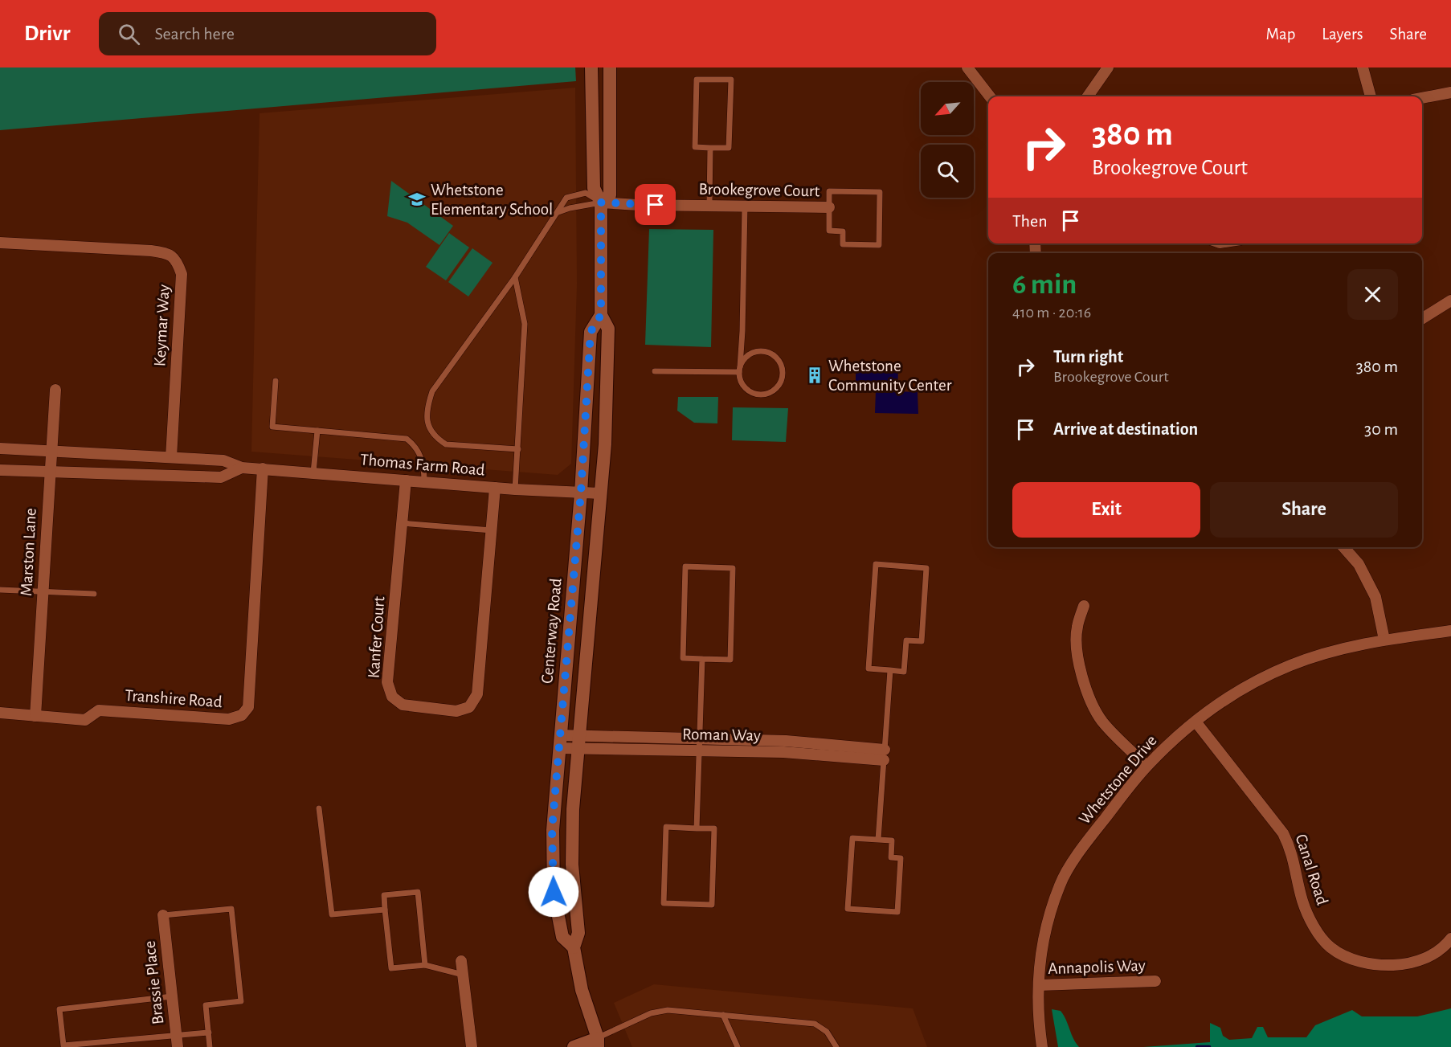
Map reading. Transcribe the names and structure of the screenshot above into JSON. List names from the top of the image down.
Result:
{
  "streets": {
    "street": [
      "Brookegrove Court",
      "Keymar Way",
      "Thomas Farm Road",
      "Marston Lane",
      "Centerway Road",
      "Kanfer Court",
      "Transhire Road",
      "Roman Way",
      "Whetstone Drive",
      "Canal Road",
      "Annapolis Way",
      "Brassie Place"
    ]
  },
  "crossings": [
    ["Brookegrove Court", "Centerway Road"],
    ["Keymar Way", "Thomas Farm Road"],
    ["Thomas Farm Road", "Marston Lane"],
    ["Thomas Farm Road", "Centerway Road"],
    ["Thomas Farm Road", "Kanfer Court"],
    ["Thomas Farm Road", "Transhire Road"],
    ["Marston Lane", "Transhire Road"],
    ["Centerway Road", "Roman Way"],
    ["Whetstone Drive", "Canal Road"],
    ["Whetstone Drive", "Annapolis Way"]
  ],
  "places": {
    "school or university": ["Whetstone Elementary School"],
    "building": ["Whetstone Community Center"]
  },
  "north": "bottom left",
  "page": {
    "header": "Drivr",
    "search": "Search here",
    "nav": ["Map", "Layers", "Share"],
    "turn": ["380 m", "Brookegrove Court"],
    "then": "Then",
    "heading": ["6 min", "410 m · 20:16"],
    "list": [
      {
        "name": "Turn right",
        "note": "Brookegrove Court",
        "value": "380 m"
      },
      {
        "name": "Arrive at destination",
        "value": "30 m"
      }
    ],
    "buttons": ["Exit", "Share"]
  }
}
